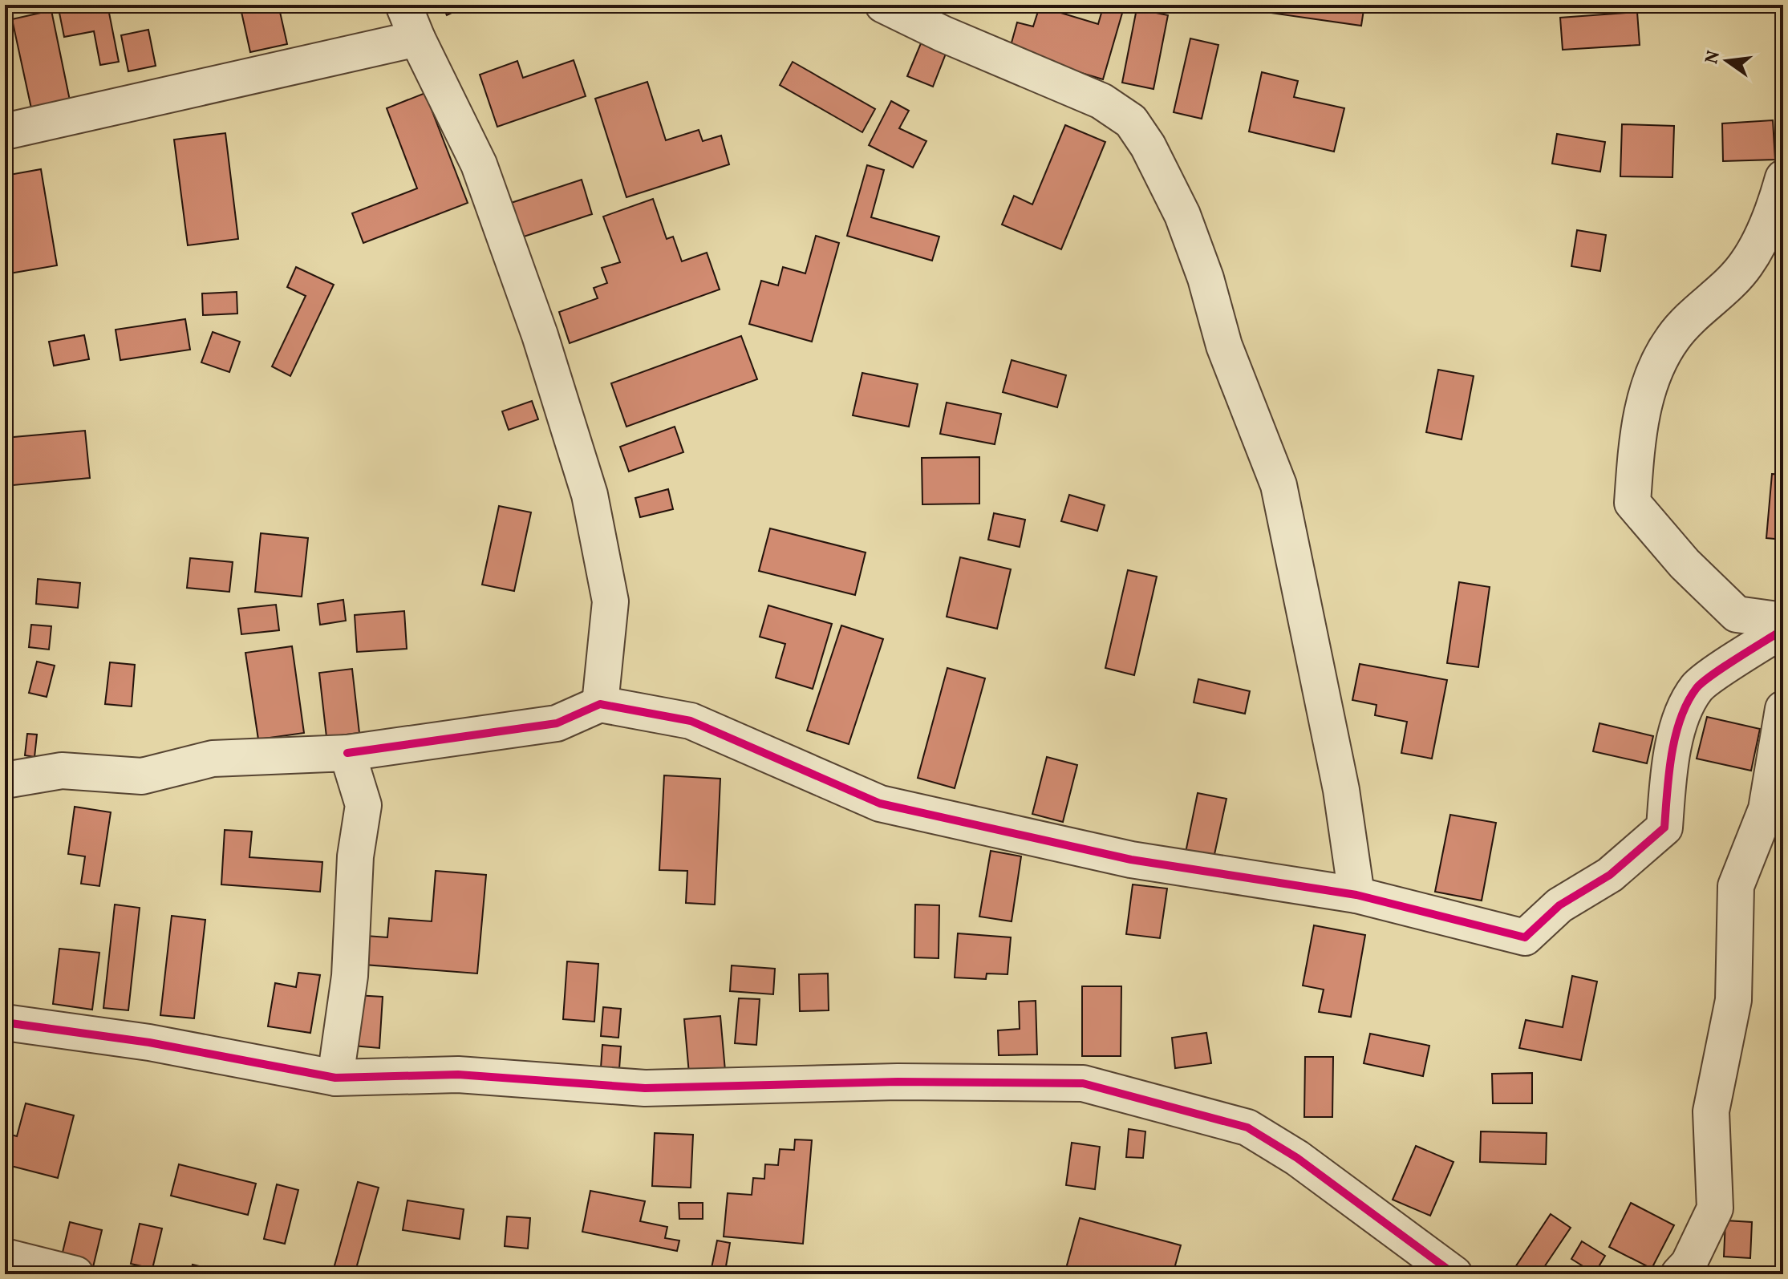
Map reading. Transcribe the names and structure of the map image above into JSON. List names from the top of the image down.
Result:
{
  "north": "left"
}
